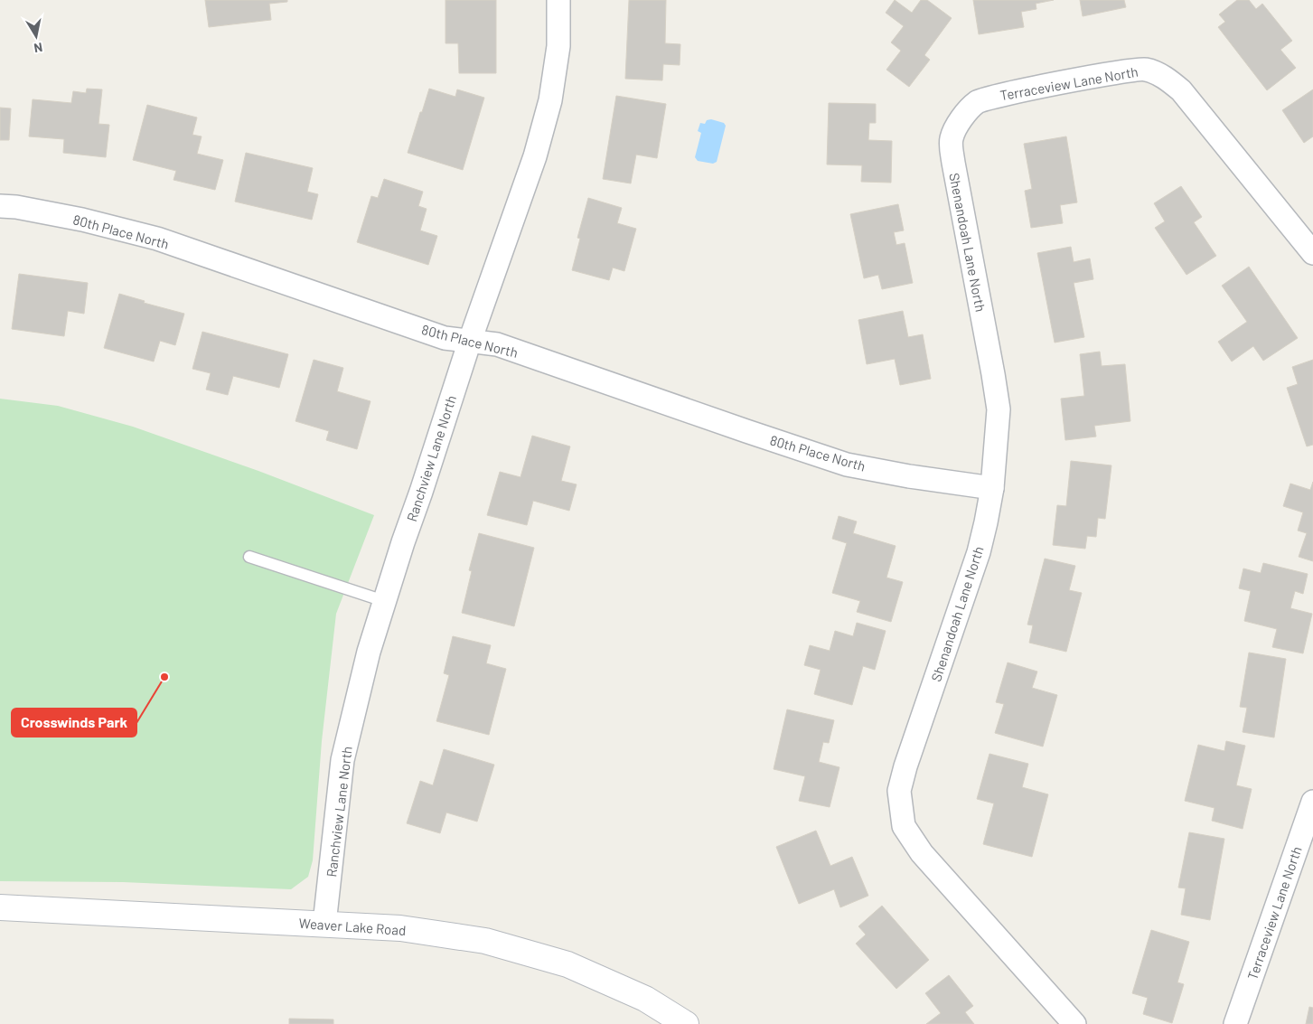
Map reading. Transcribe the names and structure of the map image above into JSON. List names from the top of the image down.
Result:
{
  "streets": {
    "main road": ["Weaver Lake Road"],
    "street": [
      "Terraceview Lane North",
      "80th Place North",
      "Shenandoah Lane North",
      "Ranchview Lane North"
    ]
  },
  "crossings": [
    ["Terraceview Lane North", "Shenandoah Lane North"],
    ["80th Place North", "Shenandoah Lane North"],
    ["80th Place North", "Ranchview Lane North"],
    ["Ranchview Lane North", "Weaver Lake Road"]
  ],
  "places": ["Crosswinds Park"],
  "north": "bottom"
}
